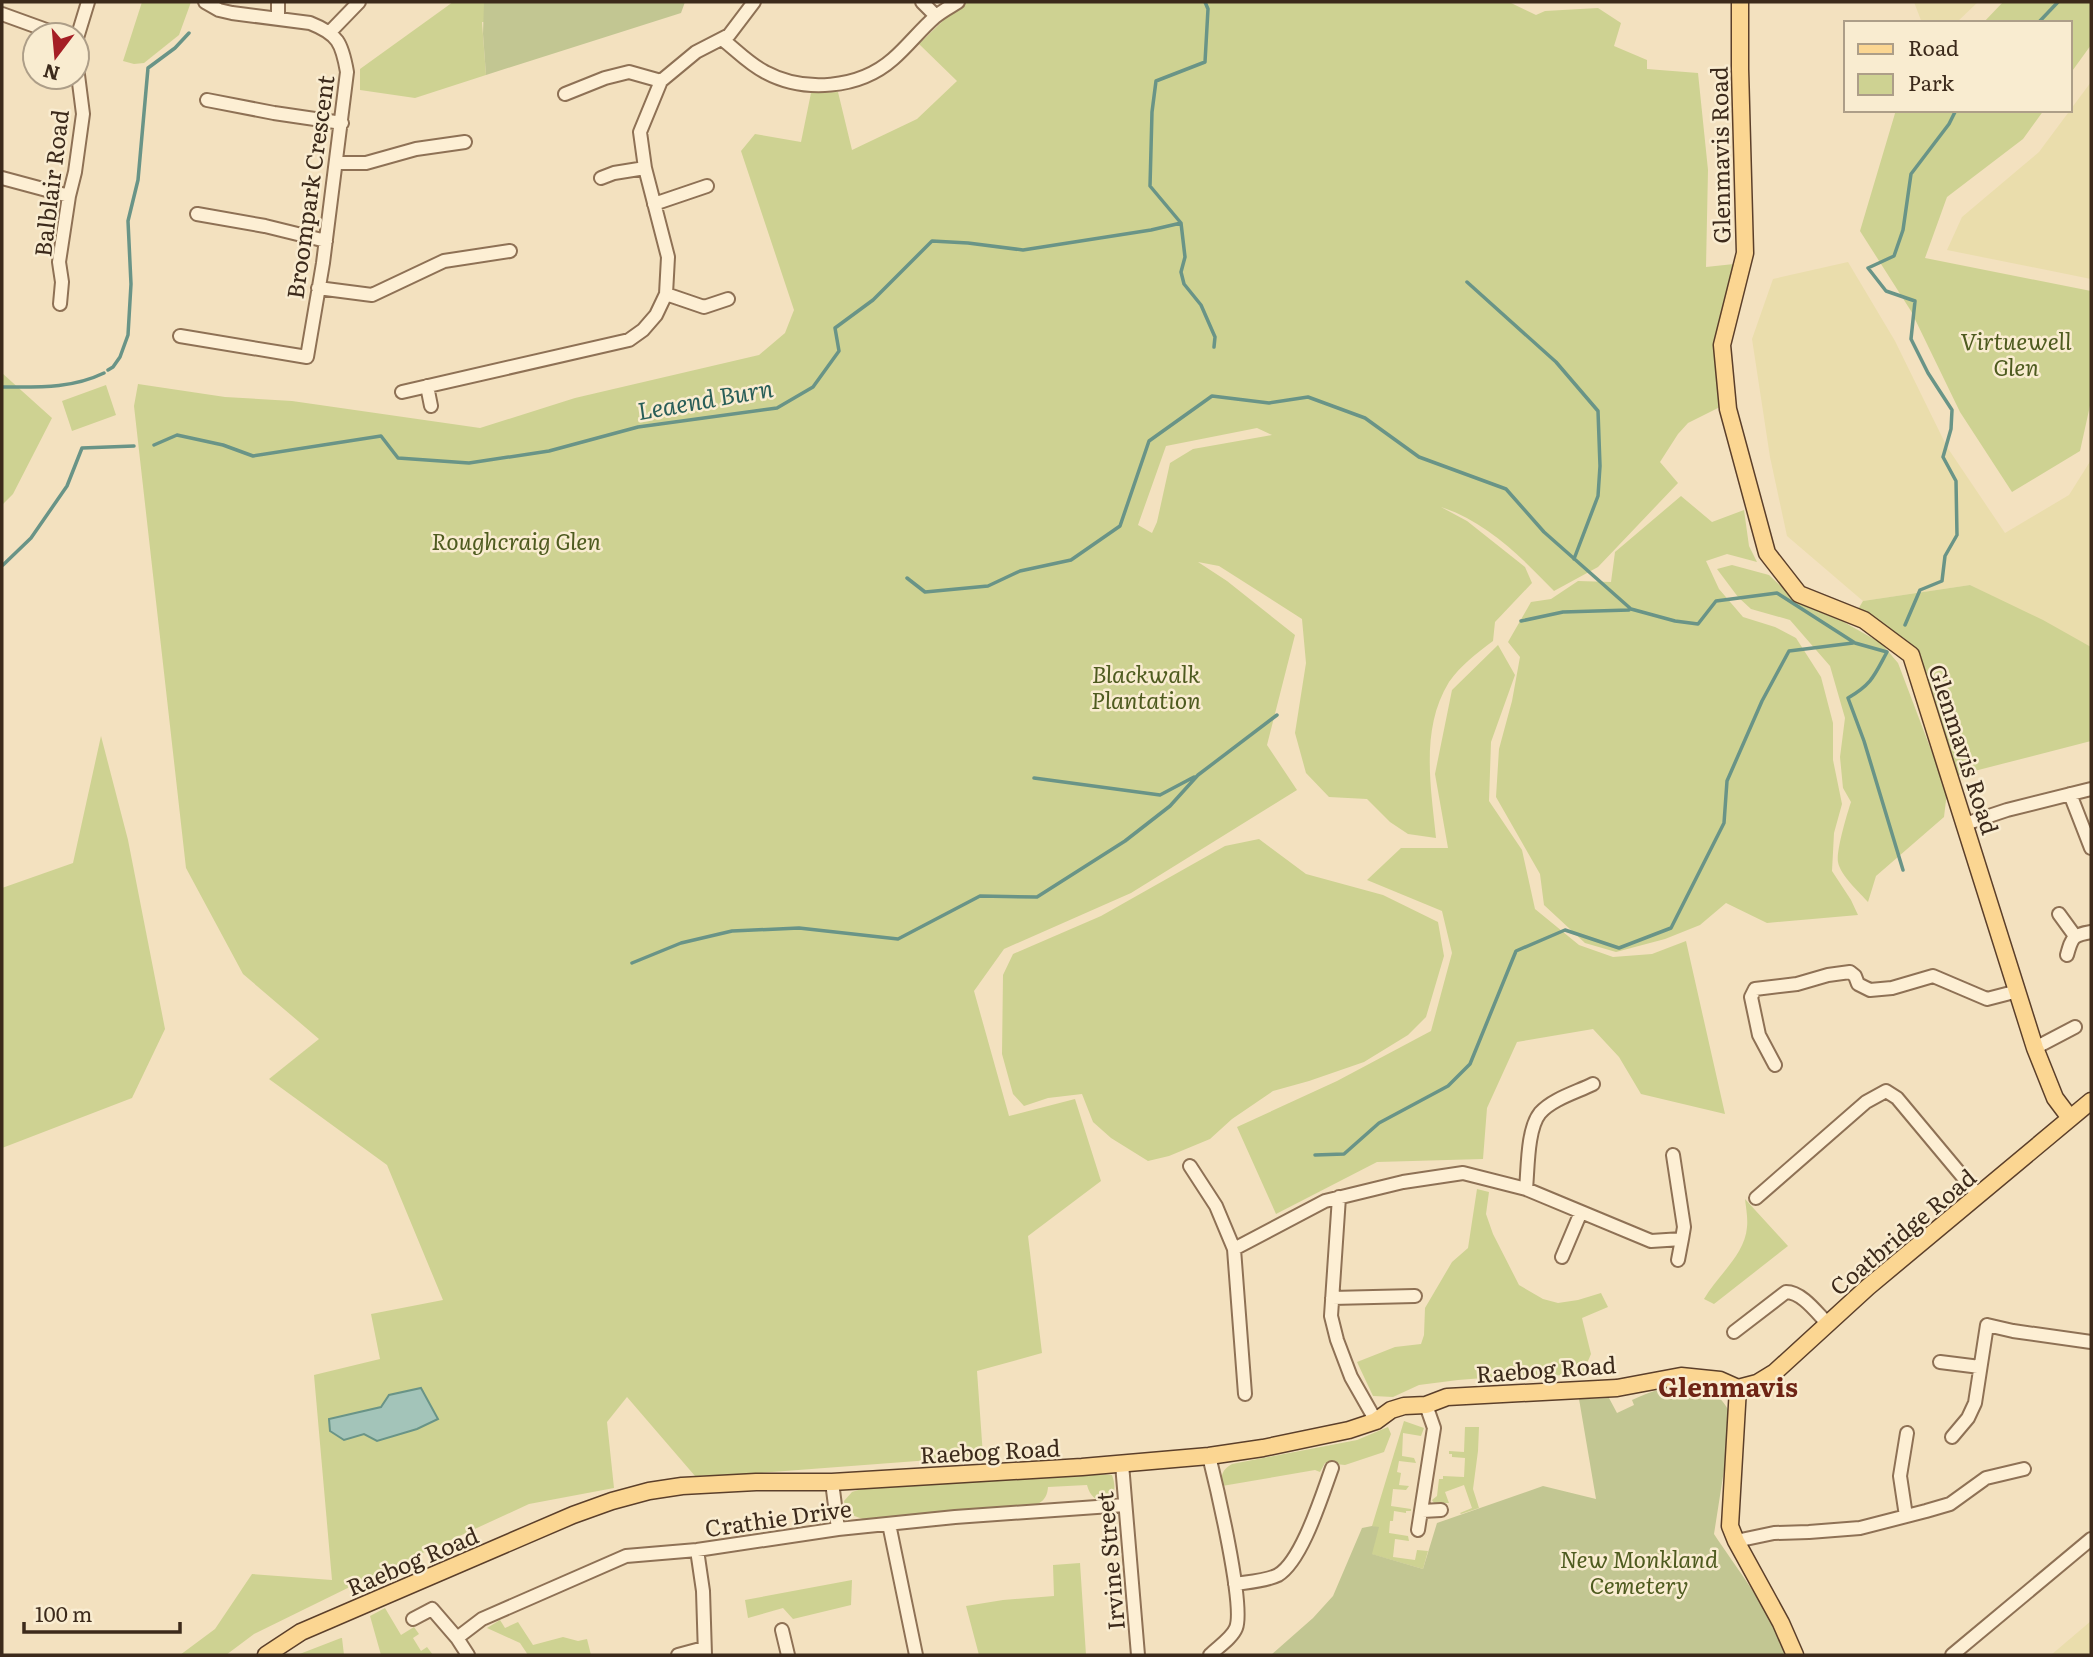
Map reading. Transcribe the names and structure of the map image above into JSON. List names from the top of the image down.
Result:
{
  "streets": {
    "main road": ["Glenmavis Road", "Coatbridge Road", "Raebog Road"],
    "street": [
      "Balblair Road",
      "Broompark Crescent",
      "Crathie Drive",
      "Irvine Street"
    ]
  },
  "crossings": [
    ["Glenmavis Road", "Coatbridge Road"],
    ["Coatbridge Road", "Raebog Road"],
    ["Raebog Road", "Irvine Street"],
    ["Crathie Drive", "Irvine Street"]
  ],
  "districts": ["Glenmavis"],
  "water": ["Leaend Burn"],
  "parks": [
    "Virtuewell Glen",
    "Roughcraig Glen",
    "Blackwalk Plantation",
    "New Monkland Cemetery"
  ],
  "legend": ["Road", "Park"],
  "scale_bar": "100 m",
  "north": "bottom"
}
